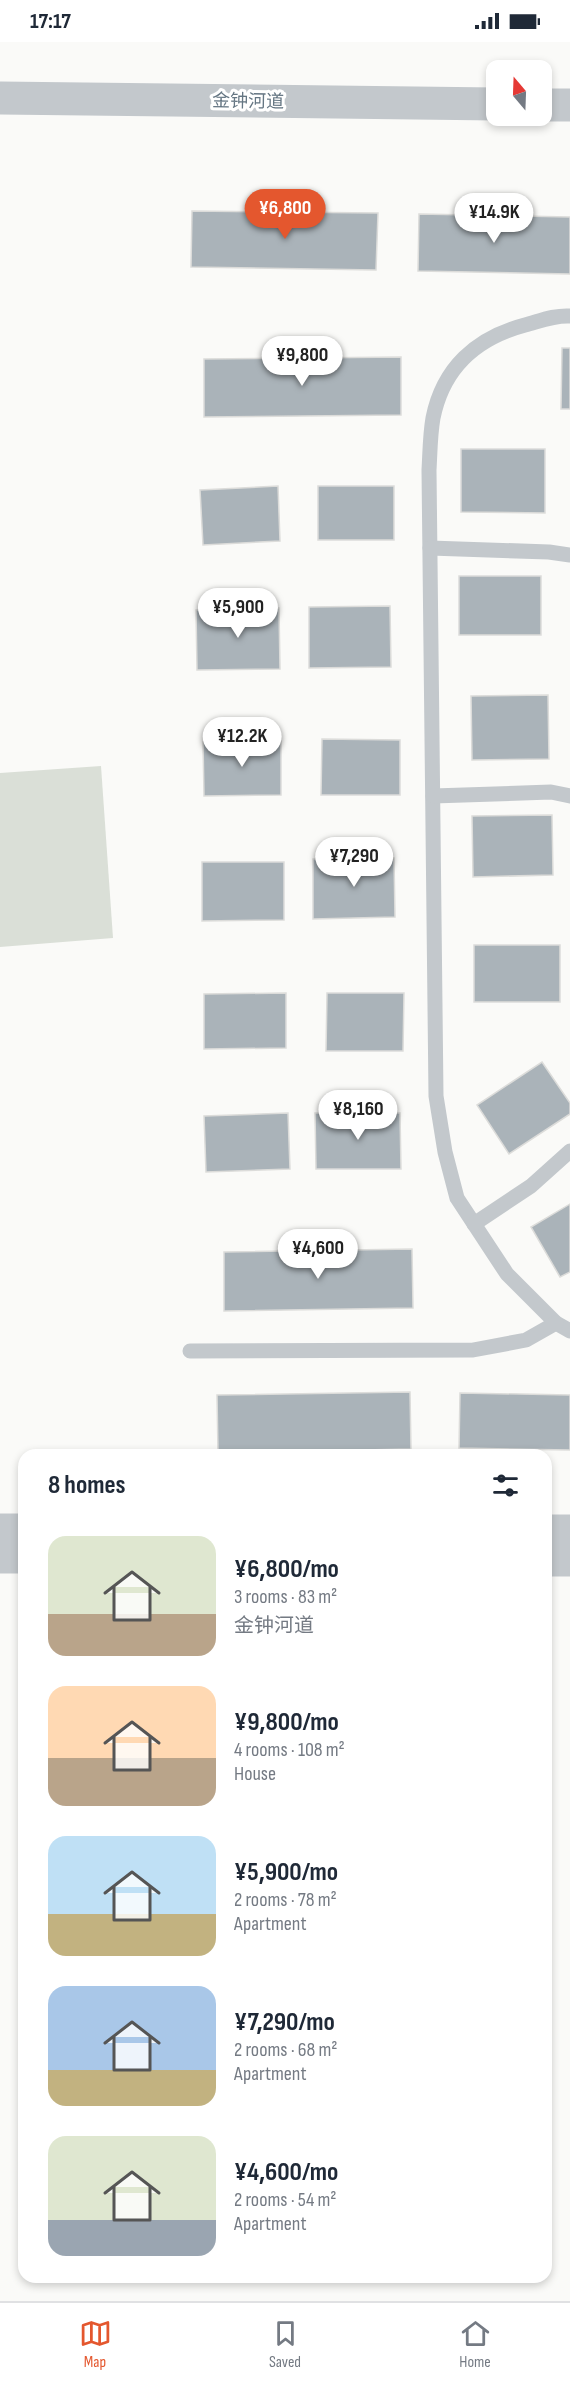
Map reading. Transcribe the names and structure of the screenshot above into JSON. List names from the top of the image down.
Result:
{
  "streets": {
    "street": ["金钟河道"]
  },
  "north": "top",
  "page": {
    "status": "17:17",
    "price": [
      "¥6,800",
      "¥14.9K",
      "¥9,800",
      "¥5,900",
      "¥12.2K",
      "¥7,290",
      "¥8,160",
      "¥4,600"
    ],
    "heading": "8 homes",
    "list": [
      {
        "name": "¥6,800/mo",
        "note": "3 rooms · 83 m² · 金钟河道"
      },
      {
        "name": "¥9,800/mo",
        "note": "4 rooms · 108 m² · House"
      },
      {
        "name": "¥5,900/mo",
        "note": "2 rooms · 78 m² · Apartment"
      },
      {
        "name": "¥7,290/mo",
        "note": "2 rooms · 68 m² · Apartment"
      },
      {
        "name": "¥4,600/mo",
        "note": "2 rooms · 54 m² · Apartment"
      }
    ],
    "tabs": ["Map", "Saved", "Home"]
  }
}
